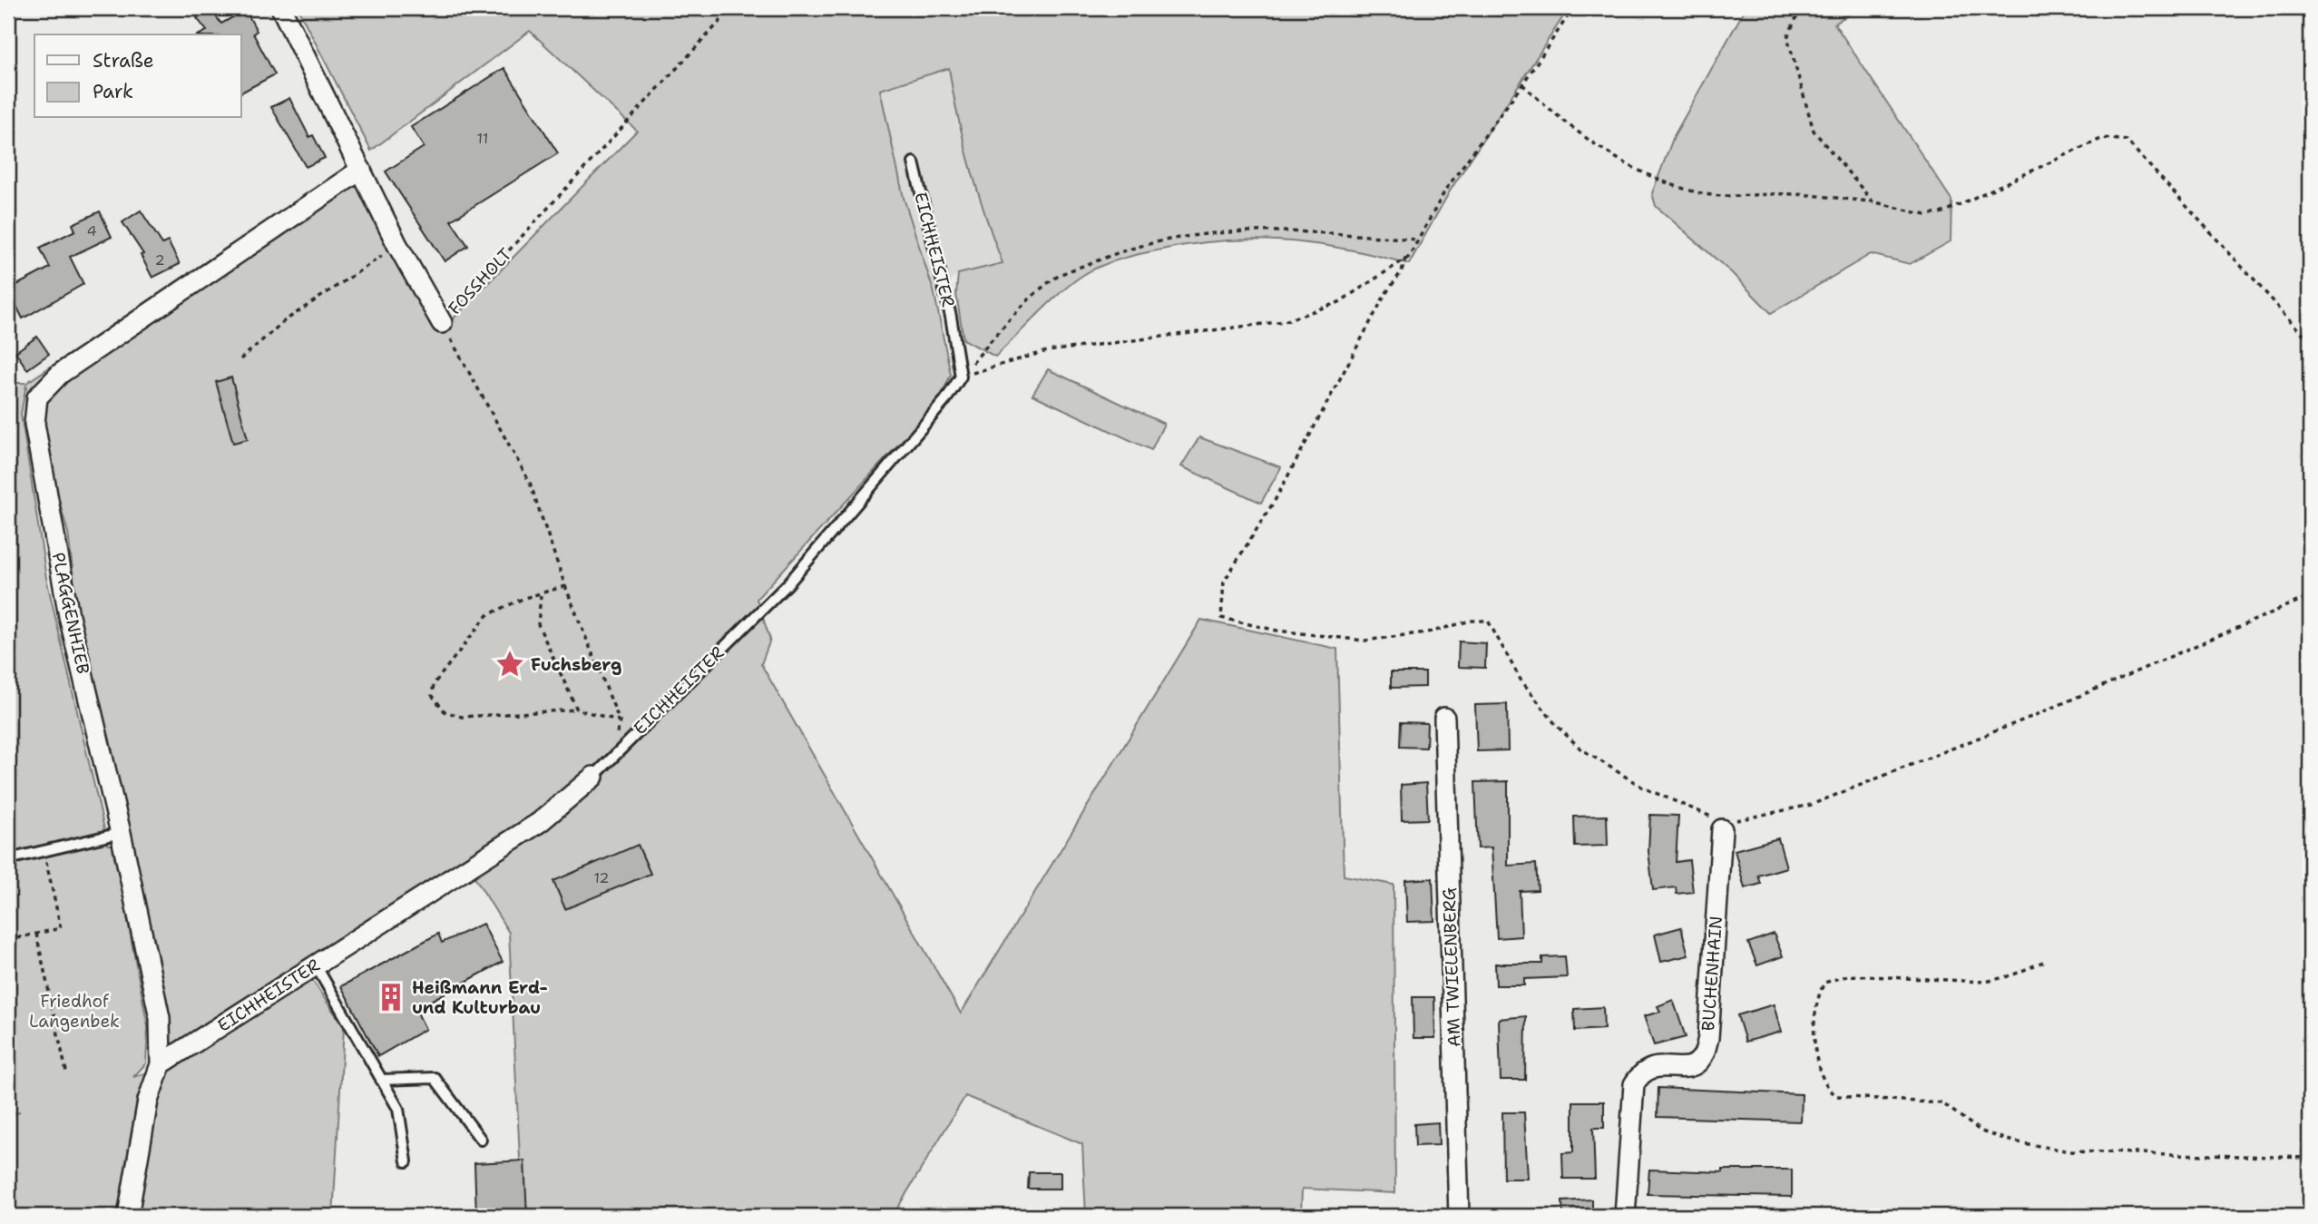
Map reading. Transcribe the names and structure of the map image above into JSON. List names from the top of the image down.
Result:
{
  "streets": {
    "street": [
      "EICHHEISTER",
      "FOSSHOLT",
      "PLAGGENHIEB",
      "AM TWIELENBERG",
      "BUCHENHAIN"
    ]
  },
  "crossings": [
    ["EICHHEISTER", "PLAGGENHIEB"],
    ["FOSSHOLT", "PLAGGENHIEB"]
  ],
  "parks": ["Friedhof Langenbek"],
  "places": {
    "place": ["Fuchsberg"],
    "building": ["Heißmann Erd- und Kulturbau"]
  },
  "house_numbers": [
    "11",
    "4",
    "2",
    "12"
  ],
  "legend": ["Straße", "Park"]
}
